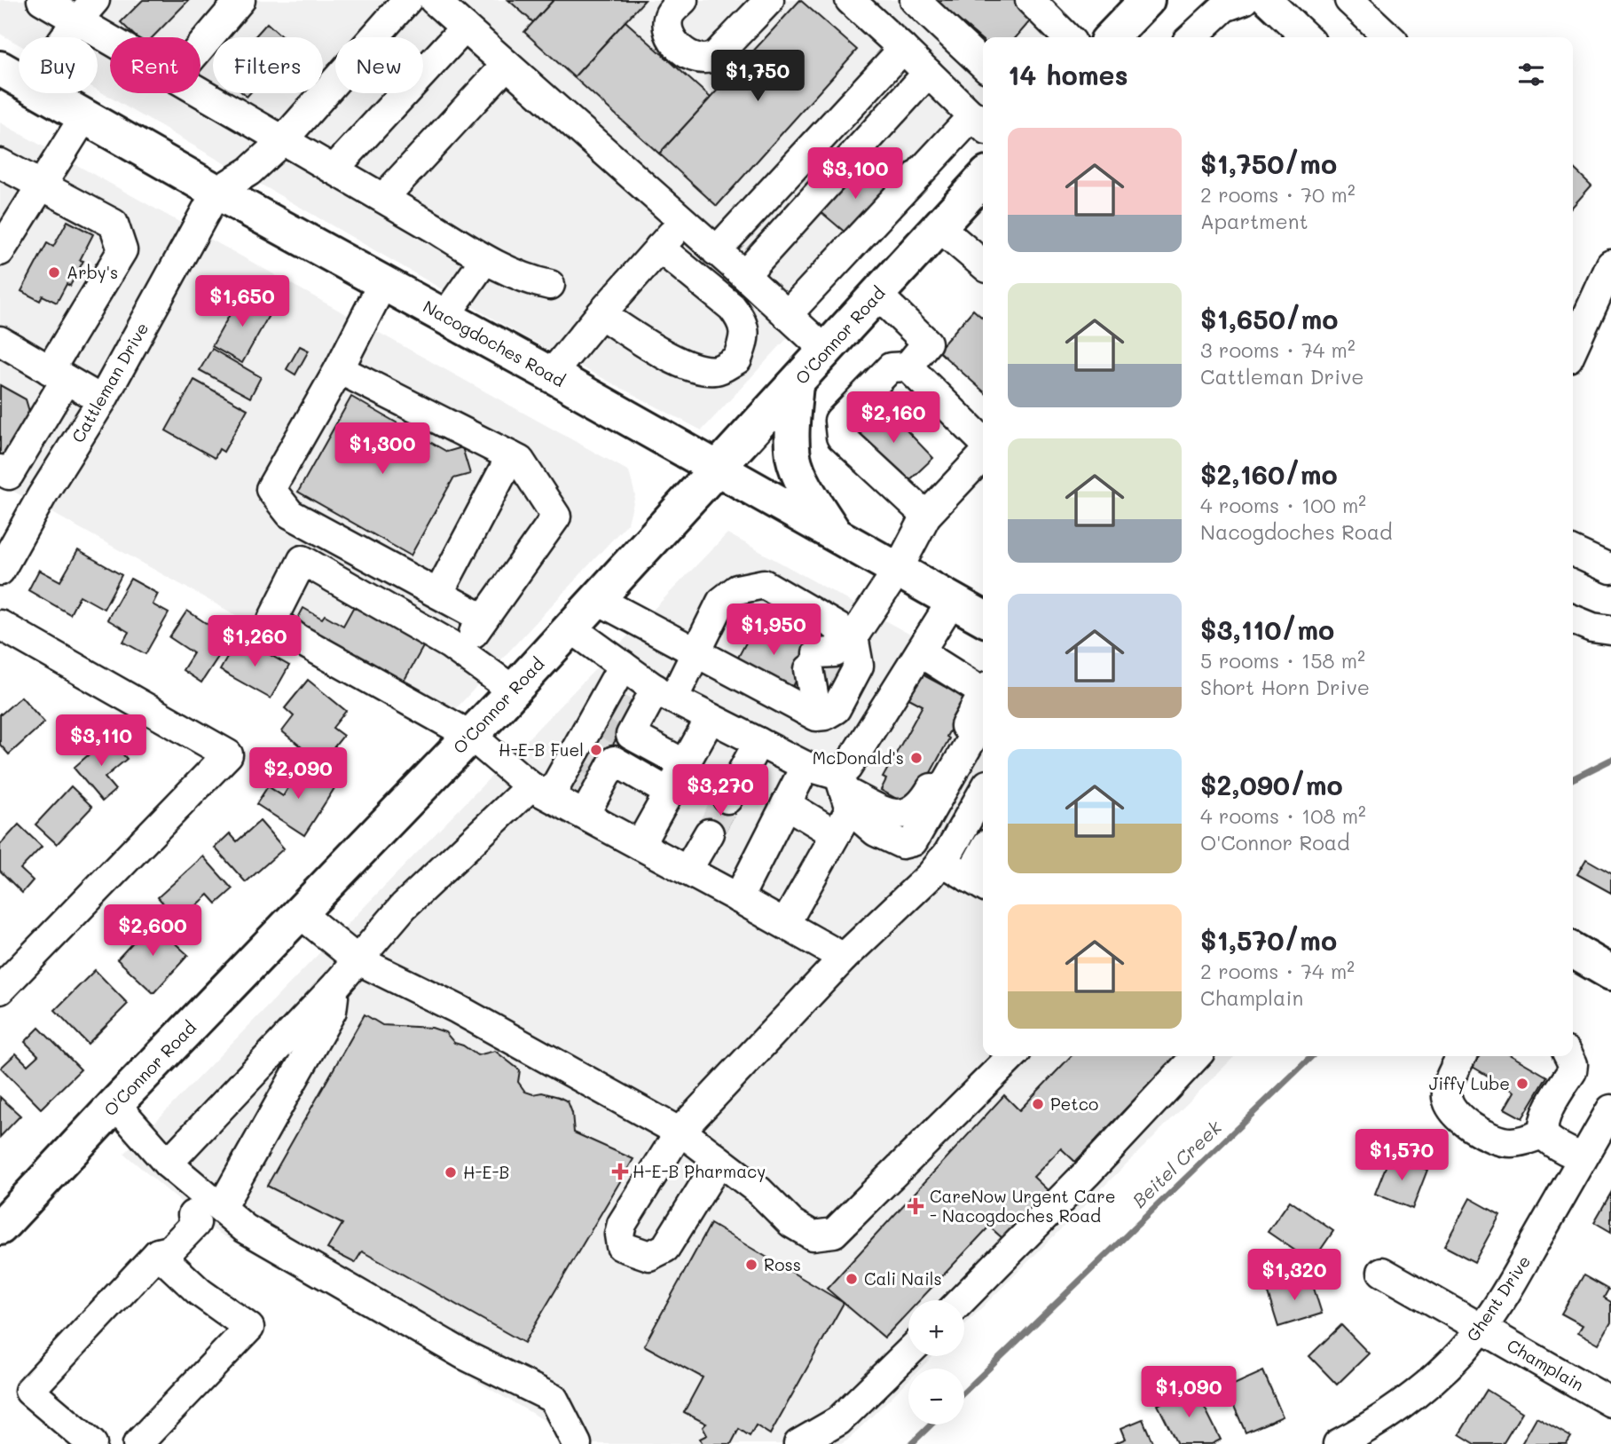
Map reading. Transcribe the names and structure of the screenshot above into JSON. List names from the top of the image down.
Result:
{
  "streets": {
    "main road": ["O'Connor Road", "Nacogdoches Road"],
    "street": ["Cattleman Drive", "Ghent Drive", "Champlain"]
  },
  "crossings": [
    ["O'Connor Road", "Nacogdoches Road"],
    ["Nacogdoches Road", "Cattleman Drive"],
    ["Ghent Drive", "Champlain"]
  ],
  "water": ["Beitel Creek"],
  "places": {
    "other": [
      "Arby's",
      "H-E-B Fuel",
      "McDonald's",
      "Jiffy Lube",
      "Petco",
      "H-E-B",
      "Ross",
      "Cali Nails"
    ],
    "health": ["H-E-B Pharmacy", "CareNow Urgent Care - Nacogdoches Road"]
  },
  "page": {
    "chip": [
      "Buy",
      "Rent",
      "Filters",
      "New"
    ],
    "heading": "14 homes",
    "price": [
      "$1,750",
      "$3,100",
      "$1,650",
      "$2,160",
      "$1,300",
      "$1,950",
      "$1,260",
      "$3,110",
      "$2,090",
      "$3,270",
      "$2,600",
      "$1,570",
      "$1,320",
      "$1,090"
    ],
    "list": [
      {
        "name": "$1,750/mo",
        "note": "2 rooms · 70 m² · Apartment"
      },
      {
        "name": "$1,650/mo",
        "note": "3 rooms · 74 m² · Cattleman Drive"
      },
      {
        "name": "$2,160/mo",
        "note": "4 rooms · 100 m² · Nacogdoches Road"
      },
      {
        "name": "$3,110/mo",
        "note": "5 rooms · 158 m² · Short Horn Drive"
      },
      {
        "name": "$2,090/mo",
        "note": "4 rooms · 108 m² · O'Connor Road"
      },
      {
        "name": "$1,570/mo",
        "note": "2 rooms · 74 m² · Champlain"
      }
    ],
    "map_buttons": ["+", "−"]
  }
}
